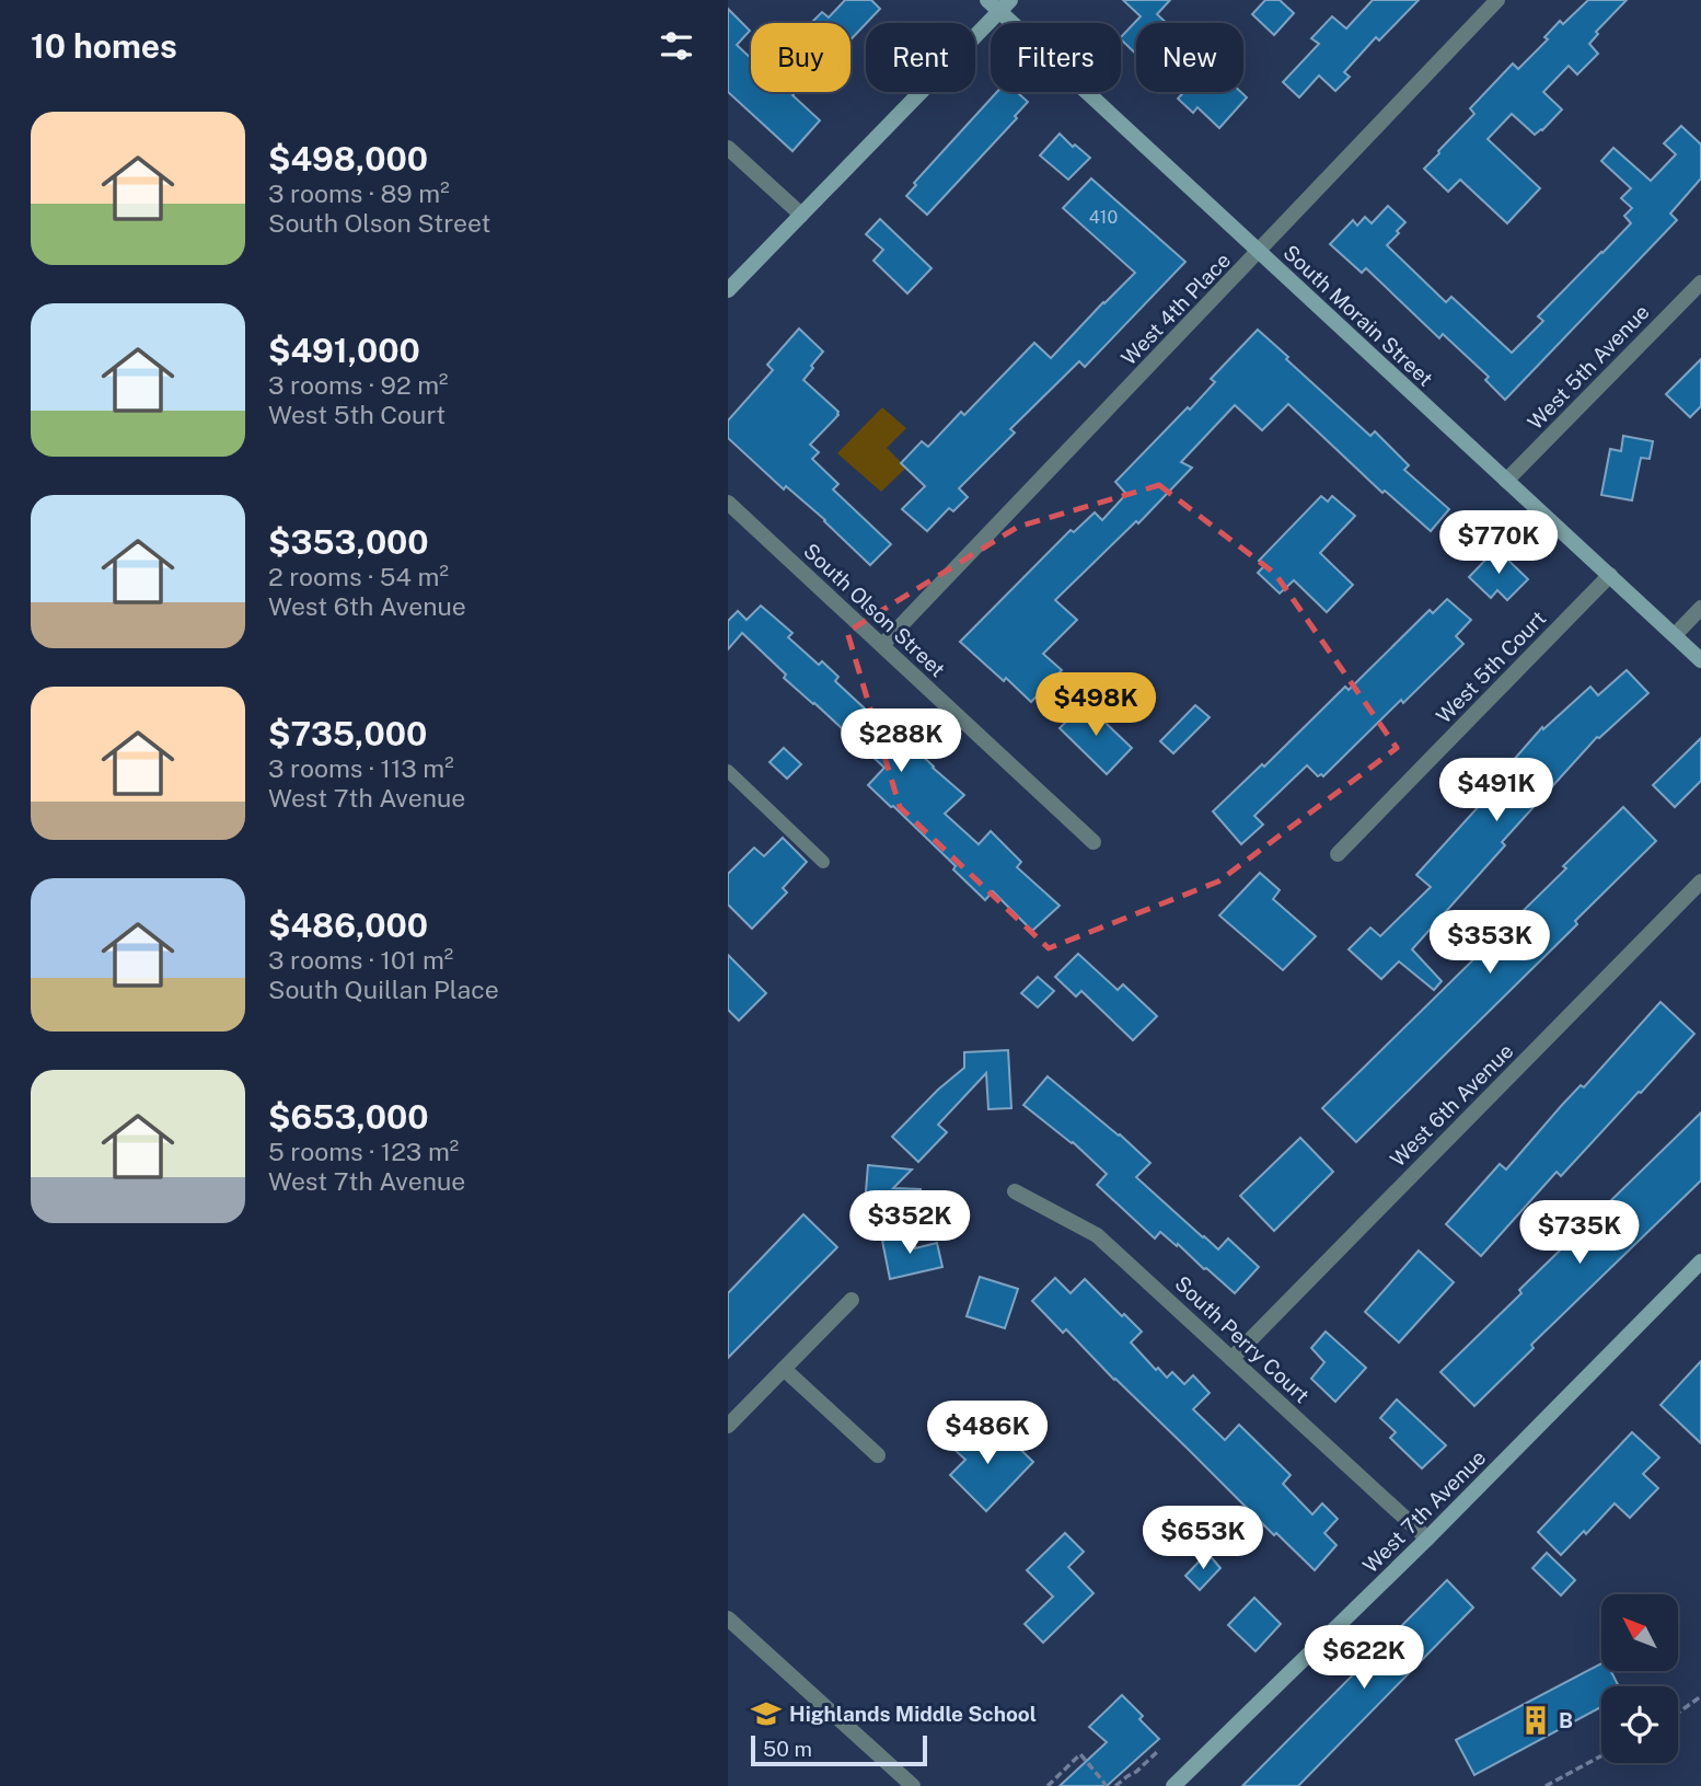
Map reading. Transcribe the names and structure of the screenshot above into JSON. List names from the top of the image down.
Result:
{
  "streets": {
    "street": [
      "West 4th Place",
      "South Morain Street",
      "West 5th Avenue",
      "South Olson Street",
      "West 5th Court",
      "West 6th Avenue",
      "South Perry Court",
      "West 7th Avenue"
    ]
  },
  "crossings": [
    ["West 4th Place", "South Morain Street"],
    ["West 4th Place", "South Olson Street"],
    ["South Morain Street", "West 5th Avenue"],
    ["South Morain Street", "West 5th Court"],
    ["West 6th Avenue", "South Perry Court"],
    ["South Perry Court", "West 7th Avenue"]
  ],
  "places": {
    "school or university": ["Highlands Middle School"],
    "building": ["B"]
  },
  "house_numbers": ["410"],
  "scale_bar": "50 m",
  "north": "top left",
  "page": {
    "heading": "10 homes",
    "chip": [
      "Buy",
      "Rent",
      "Filters",
      "New"
    ],
    "list": [
      {
        "name": "$498,000",
        "note": "3 rooms · 89 m² · South Olson Street"
      },
      {
        "name": "$491,000",
        "note": "3 rooms · 92 m² · West 5th Court"
      },
      {
        "name": "$353,000",
        "note": "2 rooms · 54 m² · West 6th Avenue"
      },
      {
        "name": "$735,000",
        "note": "3 rooms · 113 m² · West 7th Avenue"
      },
      {
        "name": "$486,000",
        "note": "3 rooms · 101 m² · South Quillan Place"
      },
      {
        "name": "$653,000",
        "note": "5 rooms · 123 m² · West 7th Avenue"
      }
    ],
    "price": [
      "$770K",
      "$498K",
      "$288K",
      "$491K",
      "$353K",
      "$352K",
      "$735K",
      "$486K",
      "$653K",
      "$622K"
    ],
    "scale": "50 m"
  }
}
